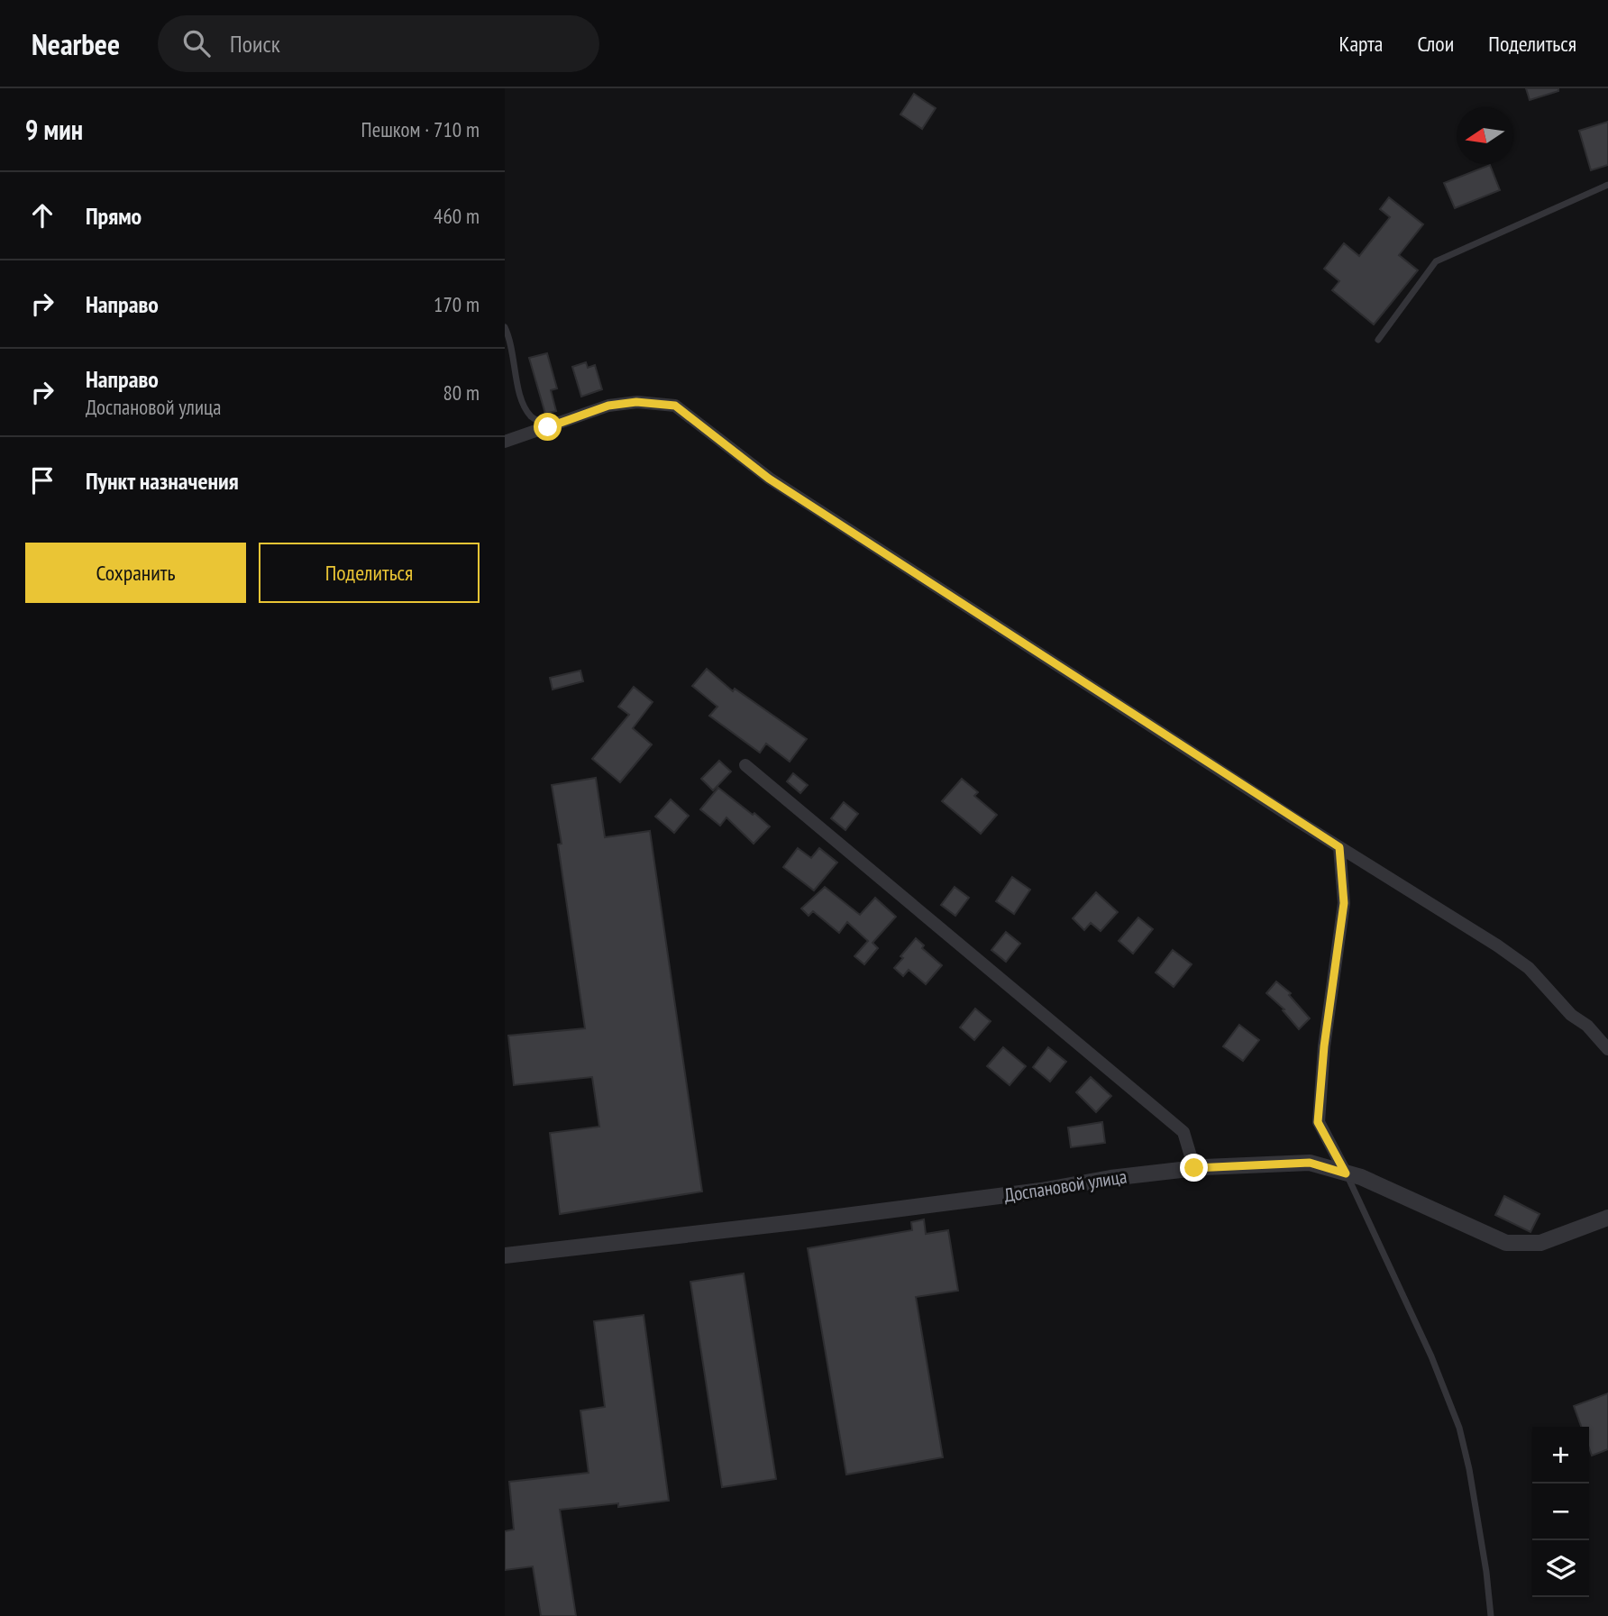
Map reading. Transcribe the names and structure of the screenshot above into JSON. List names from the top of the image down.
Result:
{
  "streets": {
    "street": ["Доспановой улица"]
  },
  "north": "left",
  "page": {
    "header": "Nearbee",
    "search": "Поиск",
    "nav": ["Карта", "Слои", "Поделиться"],
    "heading": ["9 мин", "Пешком · 710 m"],
    "list": [
      ["Прямо", "460 m"],
      ["Направо", "170 m"],
      ["Направо", "Доспановой улица", "80 m"],
      "Пункт назначения"
    ],
    "buttons": ["Сохранить", "Поделиться"],
    "map_buttons": ["+", "−"]
  }
}
